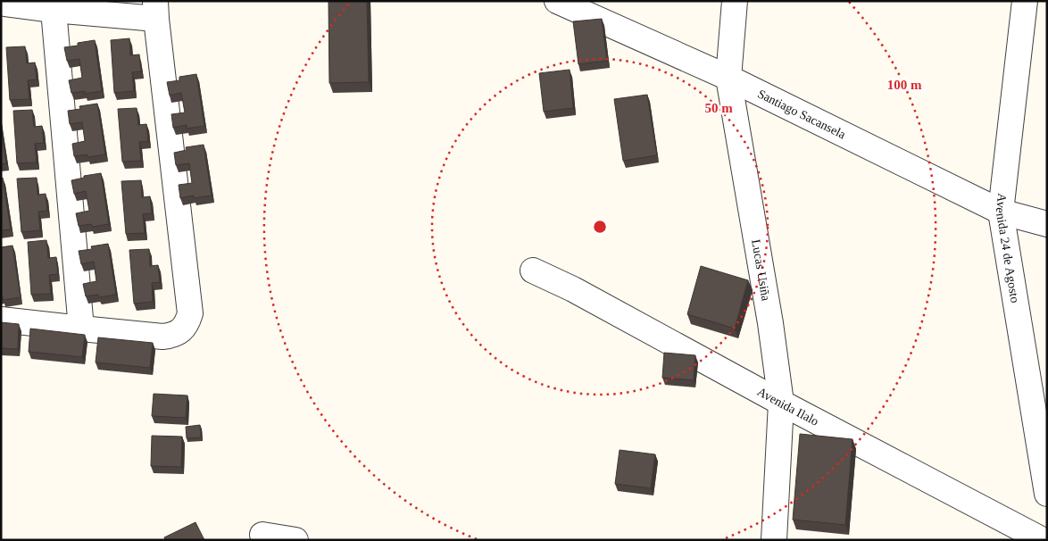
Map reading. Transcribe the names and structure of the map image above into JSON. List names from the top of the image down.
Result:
{
  "streets": {
    "street": [
      "Santiago Sacansela",
      "Avenida 24 de Agosto",
      "Lucas Usiña",
      "Avenida Ilalo"
    ]
  },
  "crossings": [
    ["Santiago Sacansela", "Avenida 24 de Agosto"],
    ["Santiago Sacansela", "Lucas Usiña"],
    ["Lucas Usiña", "Avenida Ilalo"]
  ],
  "rings": ["100 m", "50 m"]
}
